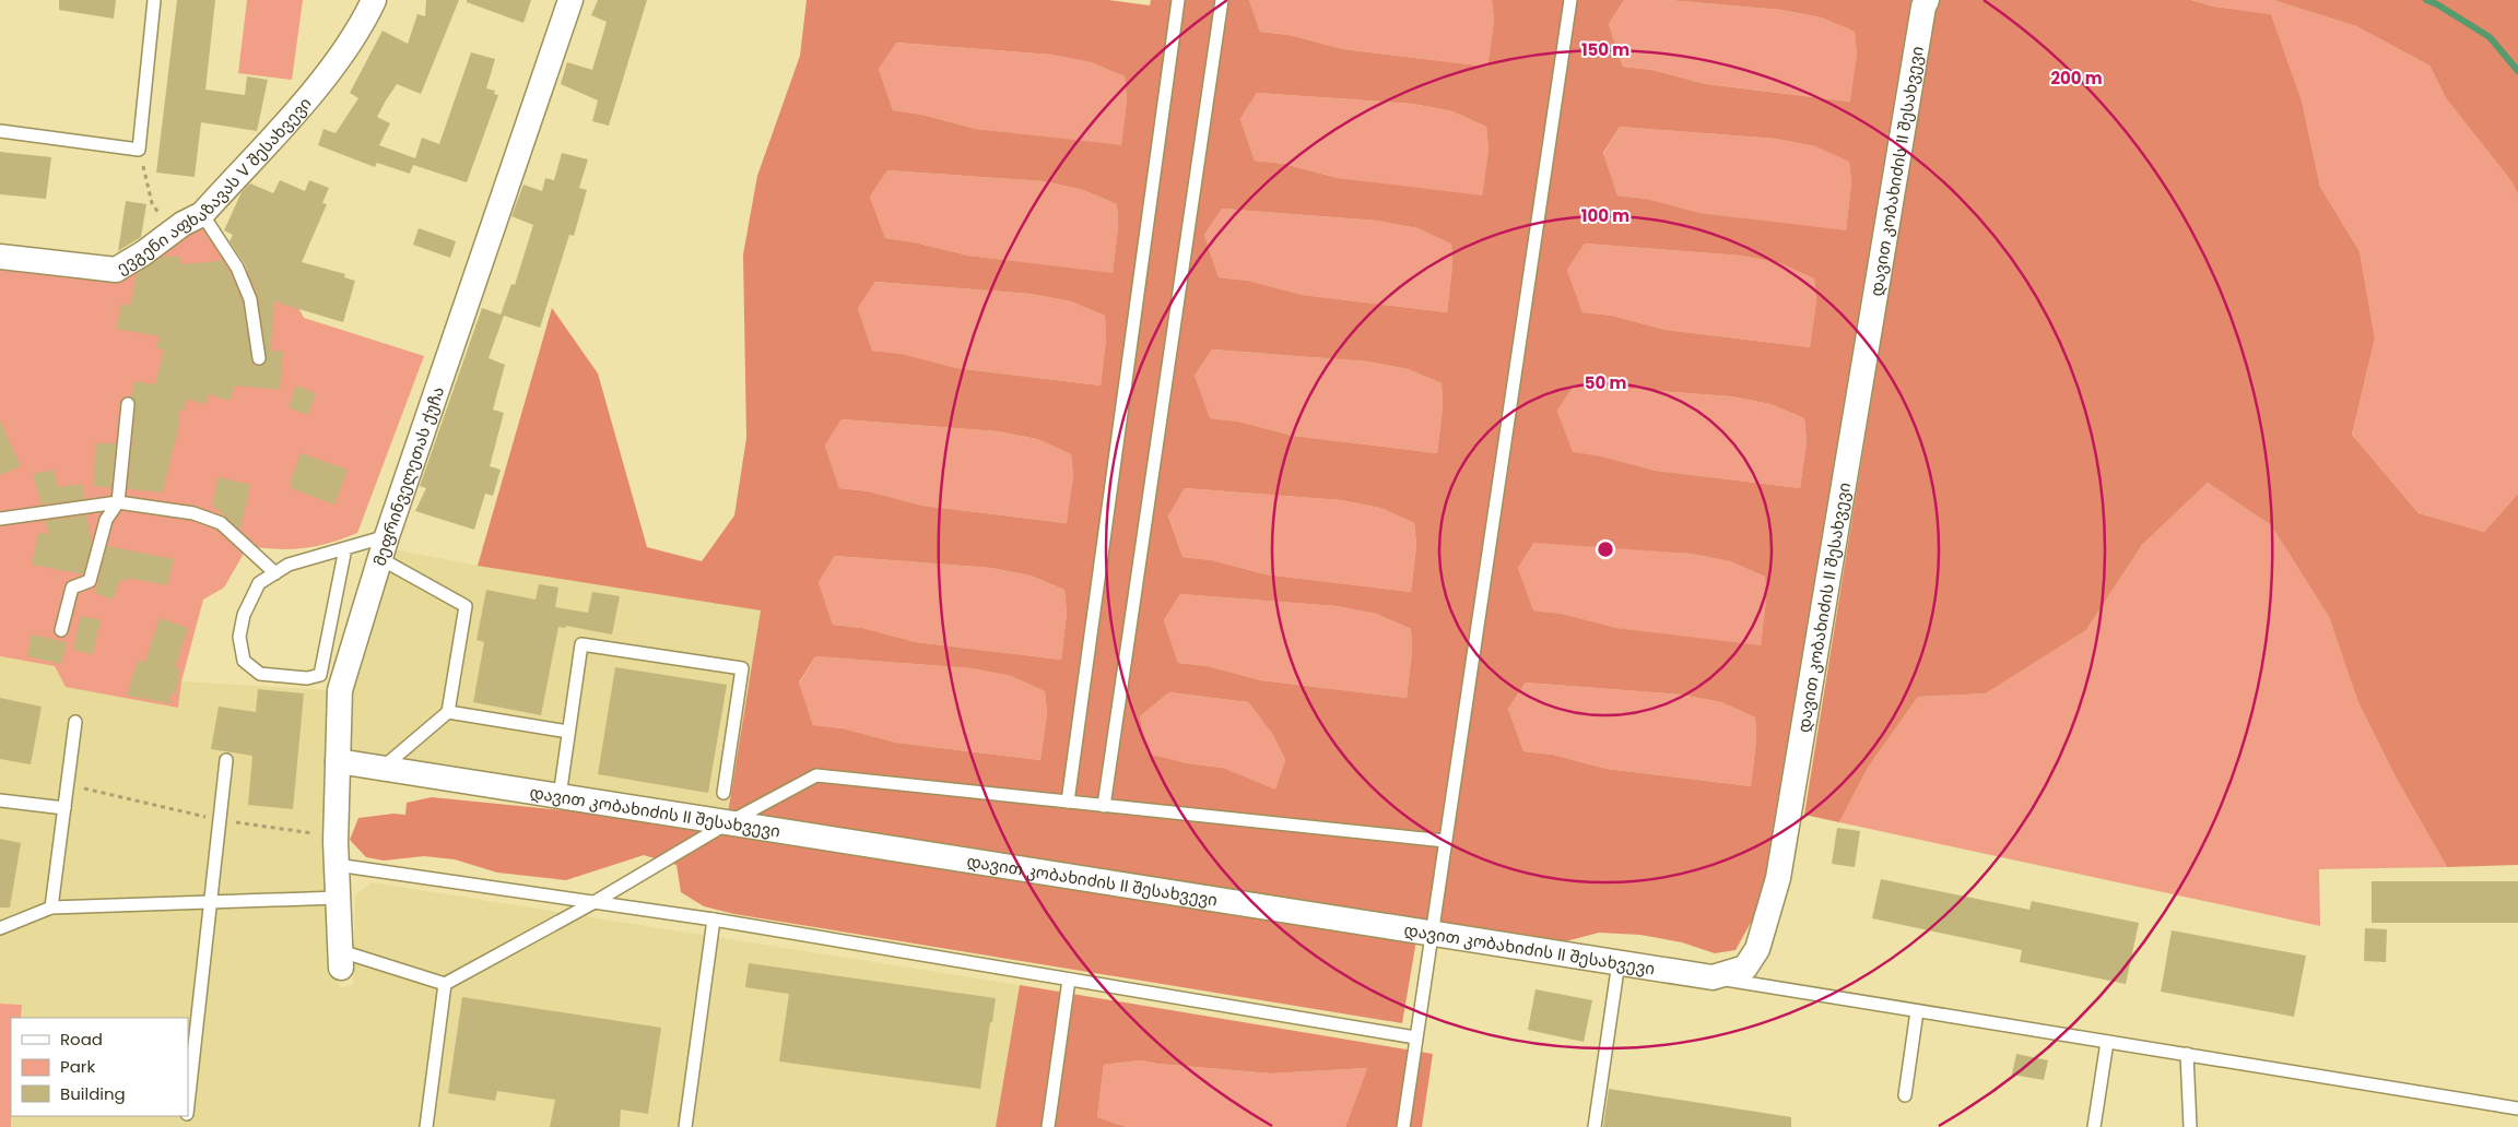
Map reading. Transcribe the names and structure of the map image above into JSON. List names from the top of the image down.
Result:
{
  "streets": {
    "street": ["დავით კობახიძის II შესახვევი", "ევგენი აფხაზავას V შესახვევი", "მეფრინველეთას ქუჩა"]
  },
  "crossings": [
    ["დავით კობახიძის II შესახვევი", "მეფრინველეთას ქუჩა"]
  ],
  "legend": ["Road", "Park", "Building"],
  "rings": [
    "150 m",
    "200 m",
    "100 m",
    "50 m"
  ]
}
